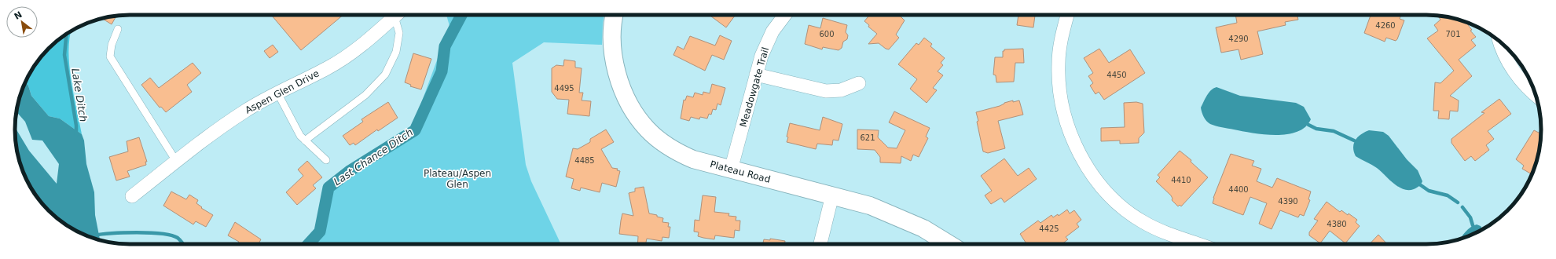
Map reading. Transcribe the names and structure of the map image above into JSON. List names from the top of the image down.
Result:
{
  "streets": {
    "street": ["Meadowgate Trail", "Aspen Glen Drive", "Plateau Road"]
  },
  "crossings": [
    ["Meadowgate Trail", "Plateau Road"]
  ],
  "water": ["Lake Ditch", "Last Chance Ditch"],
  "parks": ["Plateau/Aspen Glen"],
  "house_numbers": [
    "4260",
    "600",
    "701",
    "4290",
    "4450",
    "4495",
    "621",
    "4485",
    "4410",
    "4400",
    "4390",
    "4380",
    "4425"
  ],
  "north": "top left"
}
